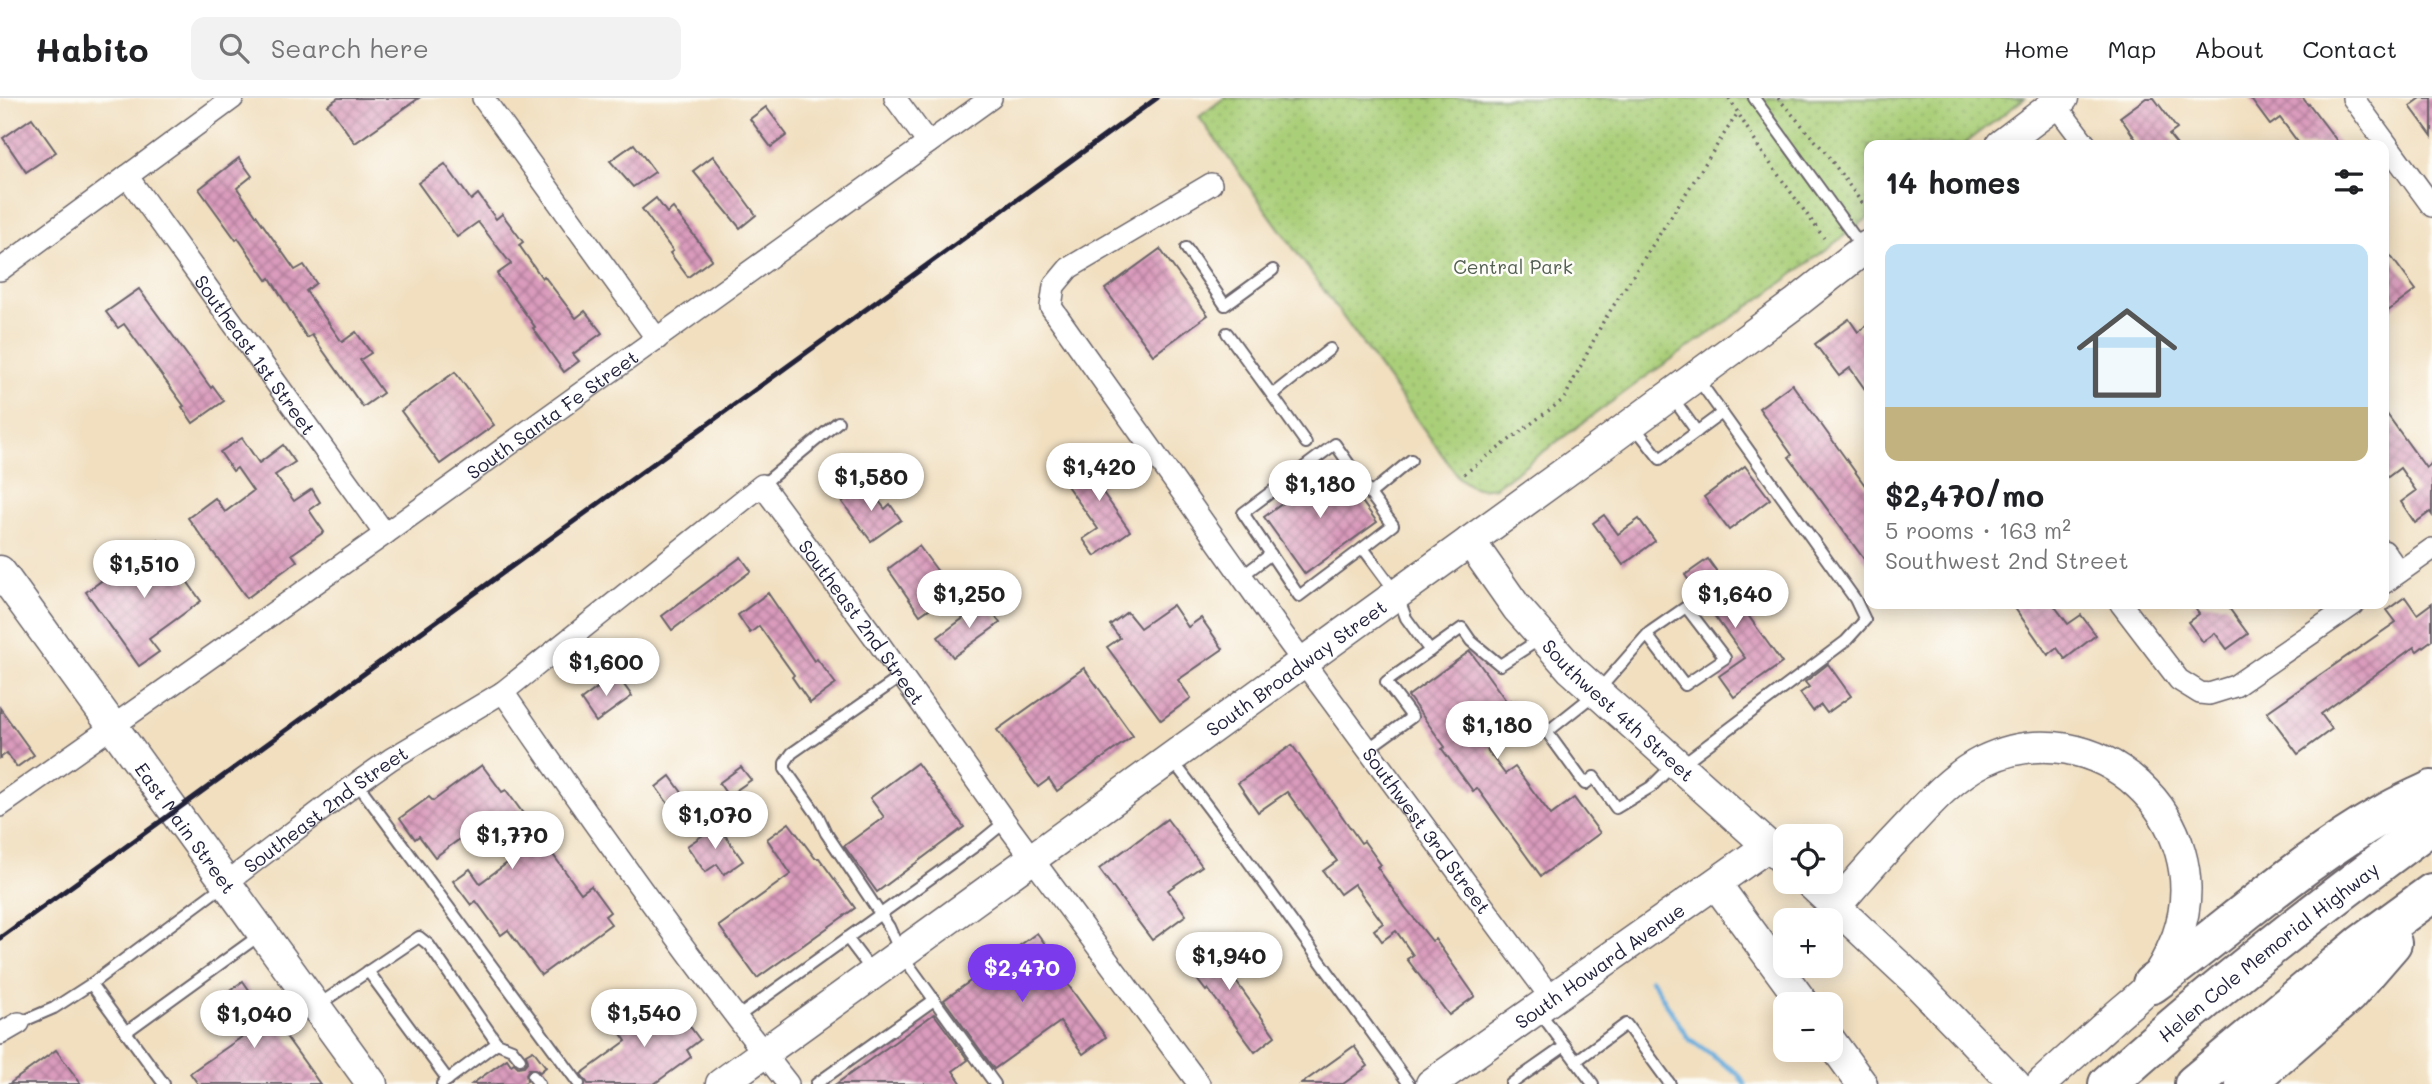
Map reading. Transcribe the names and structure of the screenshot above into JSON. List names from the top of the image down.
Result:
{
  "streets": {
    "highway": ["Helen Cole Memorial Highway"],
    "main road": [
      "South Broadway Street",
      "Southwest 4th Street",
      "East Main Street",
      "South Howard Avenue"
    ],
    "street": [
      "Southeast 1st Street",
      "South Santa Fe Street",
      "Southeast 2nd Street",
      "Southwest 3rd Street"
    ]
  },
  "crossings": [
    ["Southeast 1st Street", "South Santa Fe Street"],
    ["South Santa Fe Street", "East Main Street"],
    ["Southeast 2nd Street", "South Broadway Street"],
    ["Southeast 2nd Street", "East Main Street"],
    ["South Broadway Street", "Southwest 4th Street"],
    ["South Broadway Street", "Southwest 3rd Street"],
    ["Southwest 3rd Street", "South Howard Avenue"]
  ],
  "parks": ["Central Park"],
  "page": {
    "header": "Habito",
    "search": "Search here",
    "nav": [
      "Home",
      "Map",
      "About",
      "Contact"
    ],
    "heading": "14 homes",
    "list": [
      {
        "name": "$2,470/mo",
        "note": "5 rooms · 163 m² · Southwest 2nd Street"
      }
    ],
    "price": [
      "$1,420",
      "$1,580",
      "$1,180",
      "$1,510",
      "$1,250",
      "$1,640",
      "$1,600",
      "$1,180",
      "$1,070",
      "$1,770",
      "$1,940",
      "$2,470",
      "$1,540",
      "$1,040"
    ],
    "map_buttons": ["+", "−"]
  }
}
